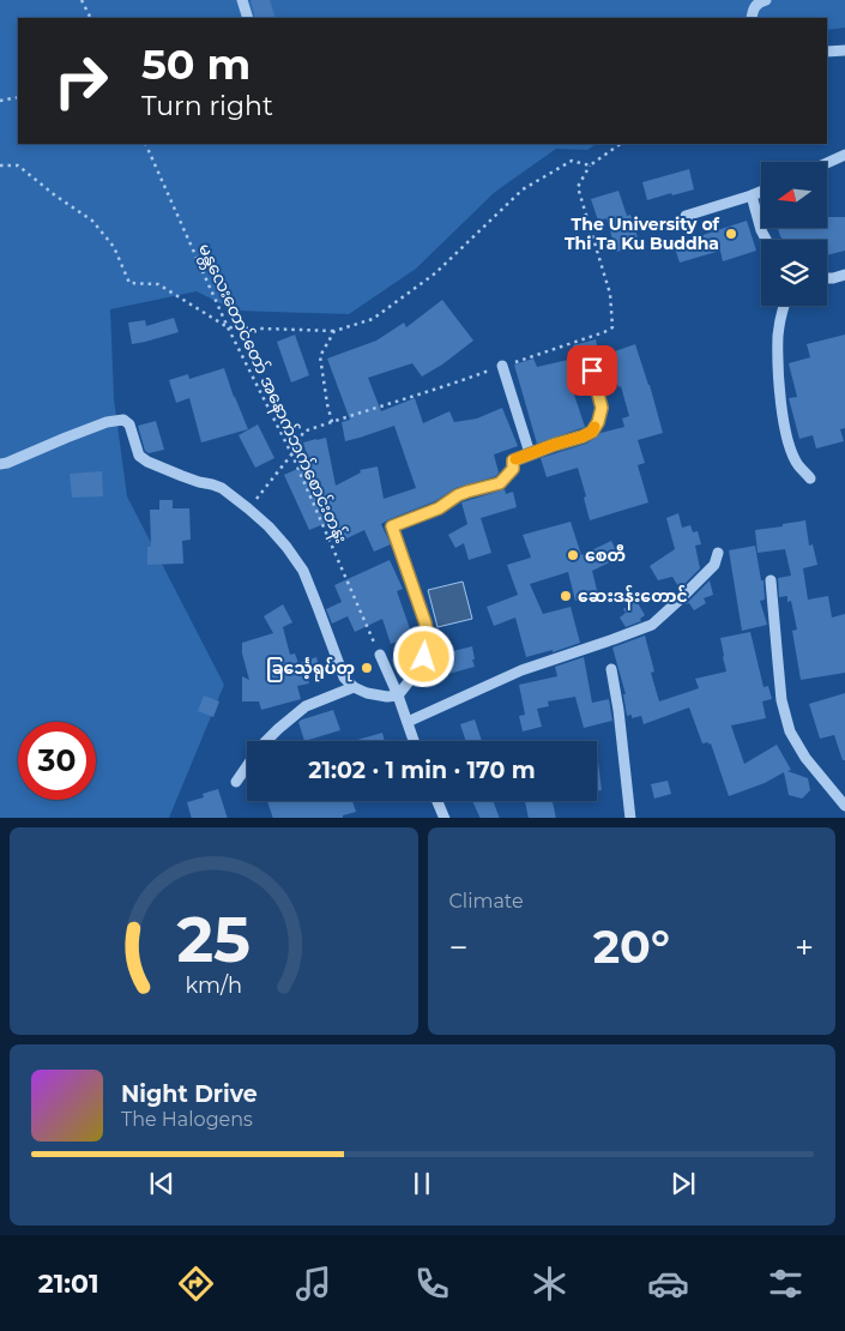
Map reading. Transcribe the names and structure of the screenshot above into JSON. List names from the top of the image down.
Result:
{
  "streets": {
    "path": ["မန္တလေးတောင်တော် အနောက်ဘက်စောင်းတန်း"]
  },
  "places": [
    "The University of Thi Ta Ku Buddha",
    "စေတီ",
    "ဆေးဒန်းတောင်",
    "ခြင်္သေ့ရုပ်တု"
  ],
  "north": "left",
  "page": {
    "turn": ["50 m", "Turn right"],
    "limit": "30",
    "trip": "21:02 · 1 min · 170 m",
    "tile": "Climate",
    "heat": ["−", "20°", "+"],
    "song": ["Night Drive", "The Halogens"],
    "tabs": "21:01",
    "gauge": ["25", "km/h"]
  }
}
